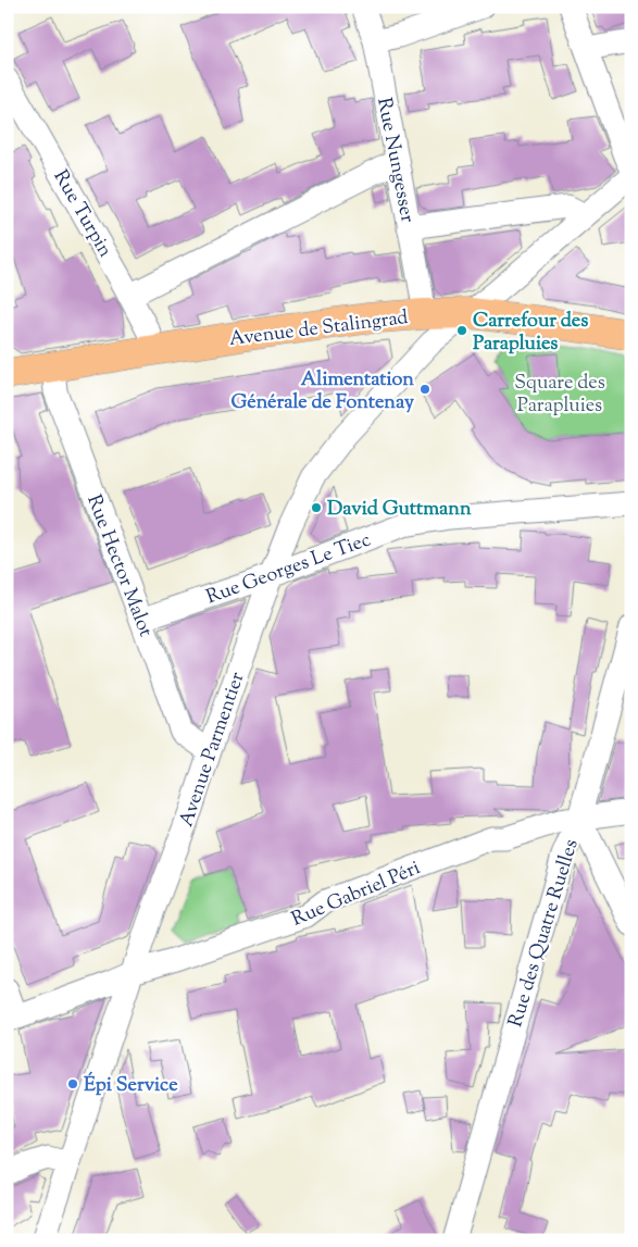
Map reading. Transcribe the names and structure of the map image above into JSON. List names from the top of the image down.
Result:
{
  "streets": {
    "main road": ["Avenue de Stalingrad"],
    "street": [
      "Rue Nungesser",
      "Rue Turpin",
      "Rue Hector Malot",
      "Rue Georges Le Tiec",
      "Avenue Parmentier",
      "Rue Gabriel Péri",
      "Rue des Quatre Ruelles"
    ]
  },
  "crossings": [
    ["Rue Nungesser", "Avenue de Stalingrad"],
    ["Rue Turpin", "Avenue de Stalingrad"],
    ["Avenue de Stalingrad", "Rue Hector Malot"],
    ["Avenue de Stalingrad", "Avenue Parmentier"],
    ["Rue Hector Malot", "Rue Georges Le Tiec"],
    ["Rue Hector Malot", "Avenue Parmentier"],
    ["Rue Georges Le Tiec", "Avenue Parmentier"],
    ["Avenue Parmentier", "Rue Gabriel Péri"],
    ["Rue Gabriel Péri", "Rue des Quatre Ruelles"]
  ],
  "parks": ["Square des Parapluies"],
  "places": [
    "Carrefour des Parapluies",
    "Alimentation Générale de Fontenay",
    "David Guttmann",
    "Épi Service"
  ]
}
